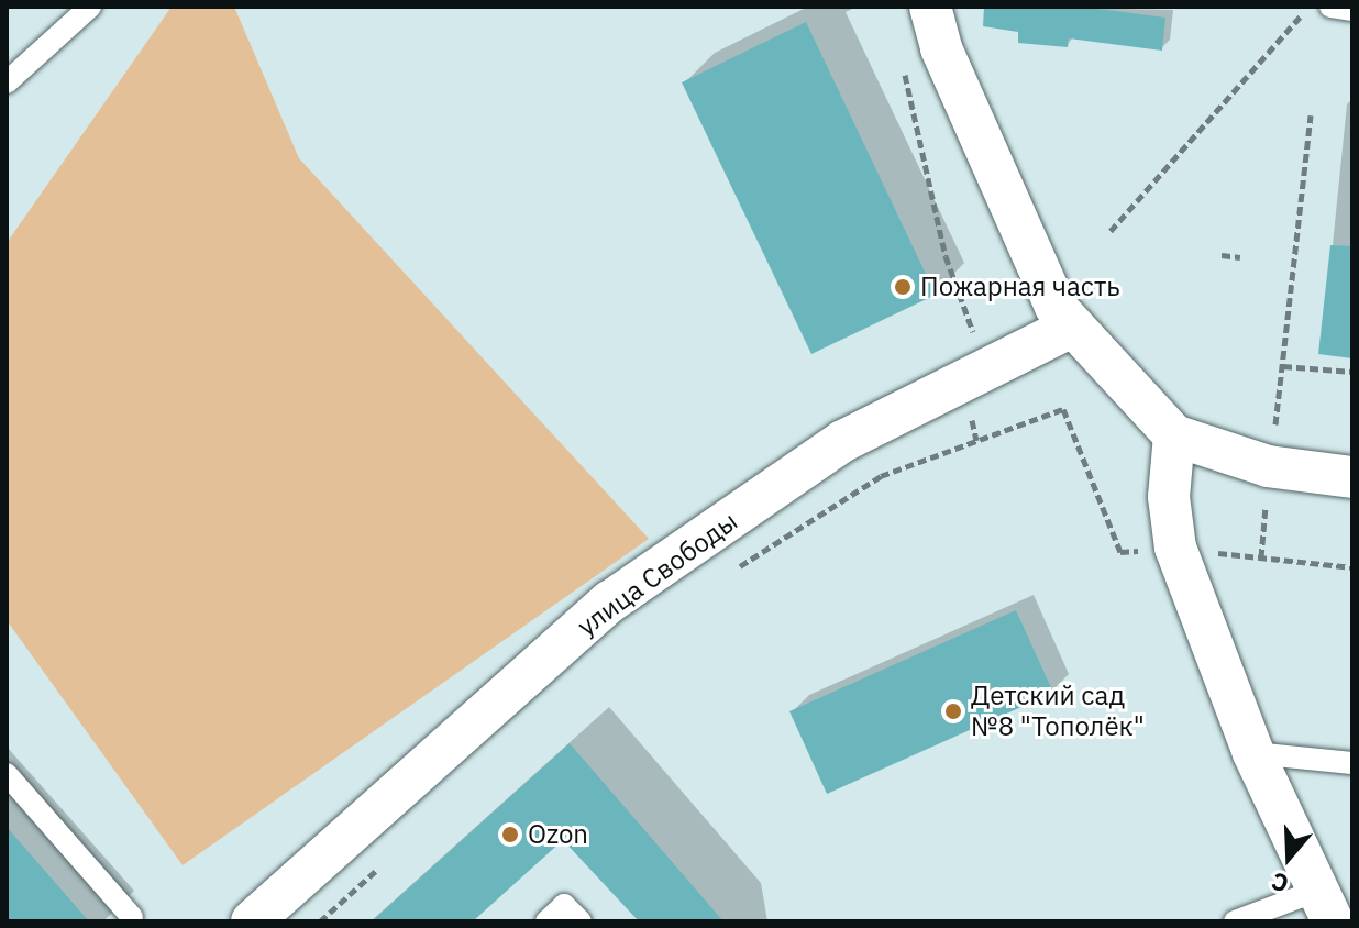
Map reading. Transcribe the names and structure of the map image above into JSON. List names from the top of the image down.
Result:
{
  "streets": {
    "street": ["улица Свободы"]
  },
  "places": ["Пожарная часть", "Детский сад №8 \"Тополёк\"", "Ozon"],
  "north": "bottom"
}
